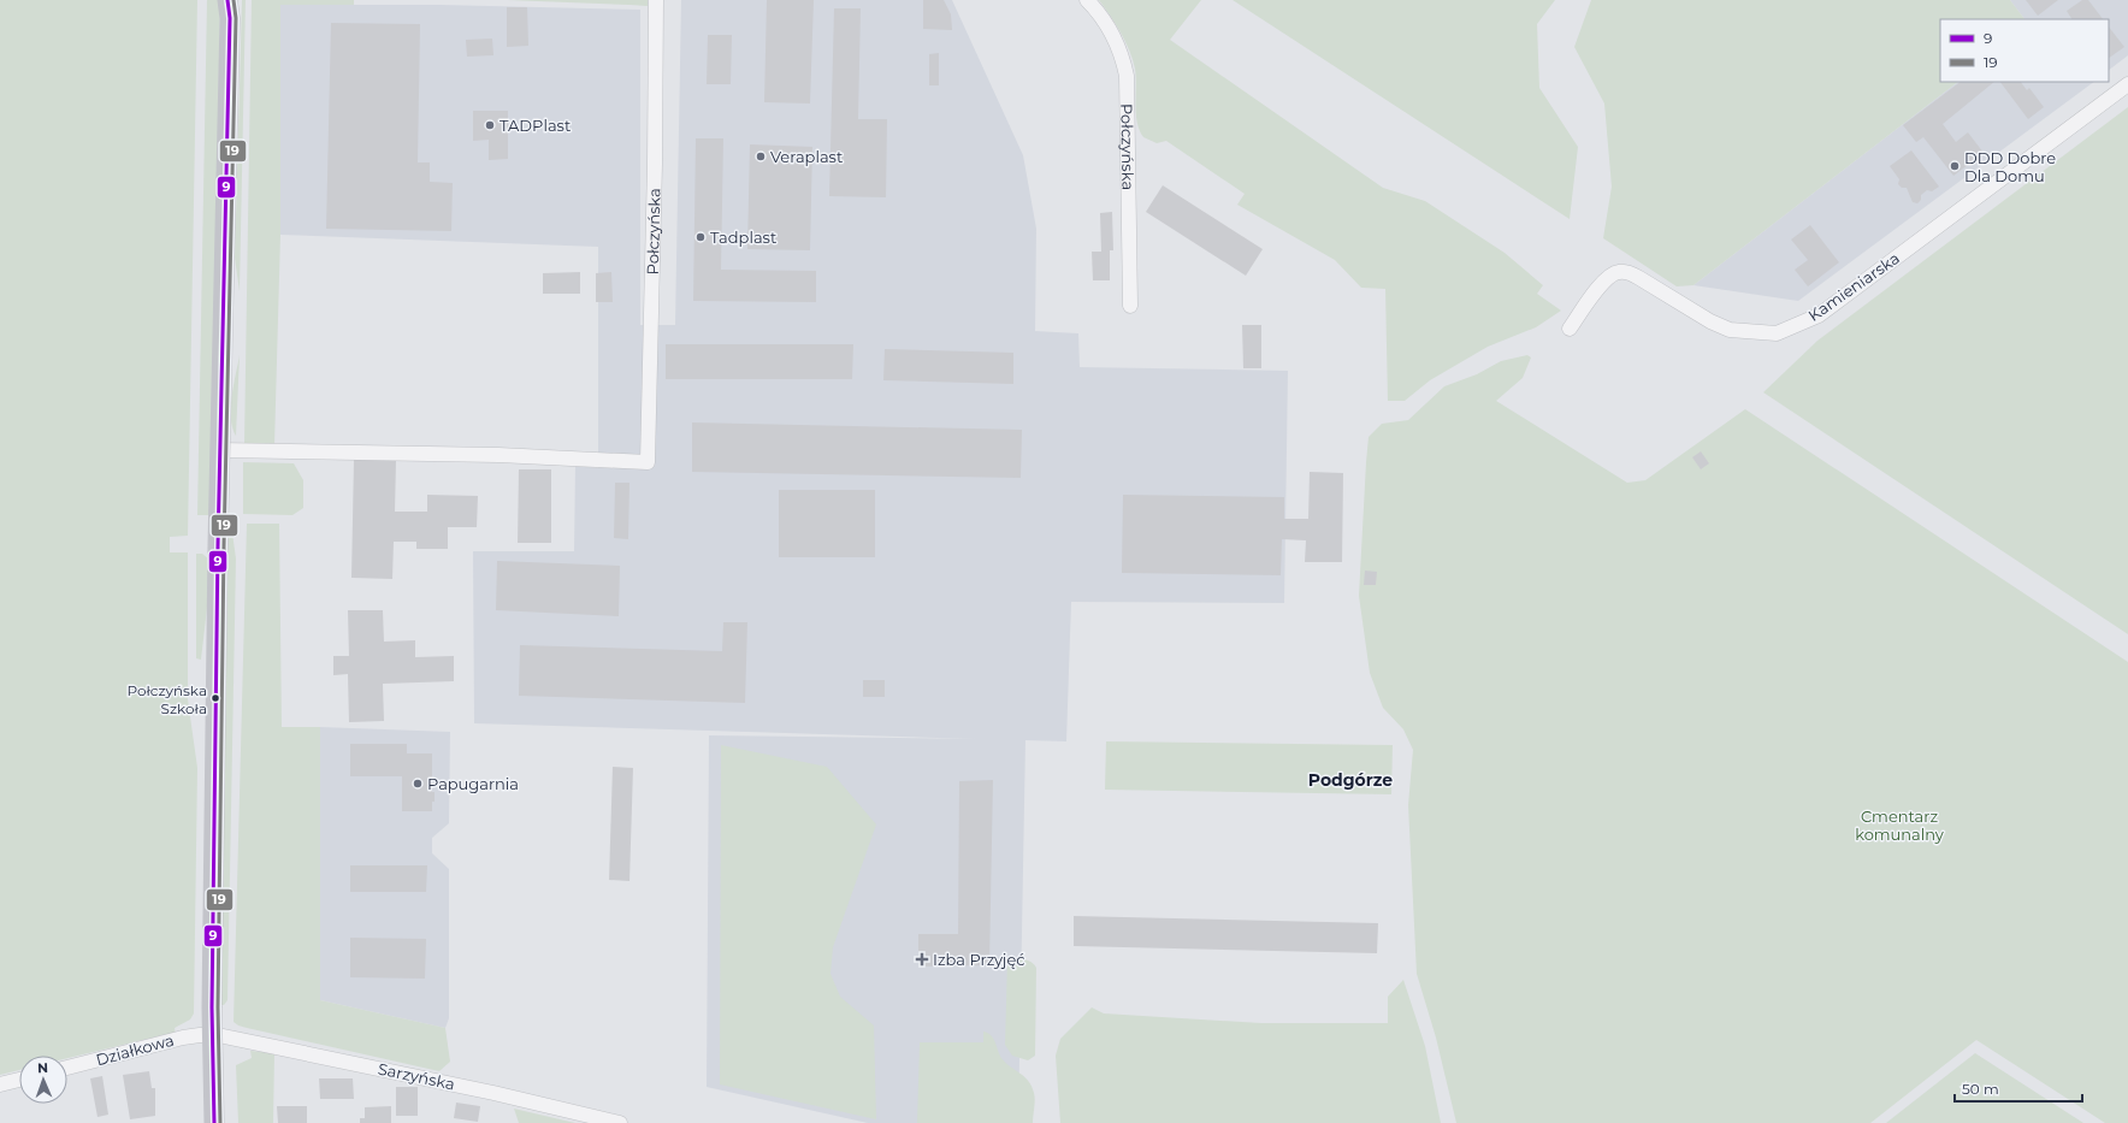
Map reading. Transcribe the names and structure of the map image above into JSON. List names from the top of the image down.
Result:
{
  "streets": {
    "street": [
      "Połczyńska",
      "Kamieniarska",
      "Działkowa",
      "Sarzyńska"
    ]
  },
  "crossings": [
    ["Działkowa", "Sarzyńska"]
  ],
  "districts": ["Podgórze"],
  "parks": ["Cmentarz komunalny"],
  "places": {
    "other": [
      "TADPlast",
      "Veraplast",
      "DDD Dobre Dla Domu",
      "Tadplast",
      "Połczyńska Szkoła",
      "Papugarnia"
    ],
    "health": ["Izba Przyjęć"]
  },
  "lines": ["transit line 9", "transit line 19"],
  "legend": ["9", "19"],
  "scale_bar": "50 m",
  "north": "top"
}
